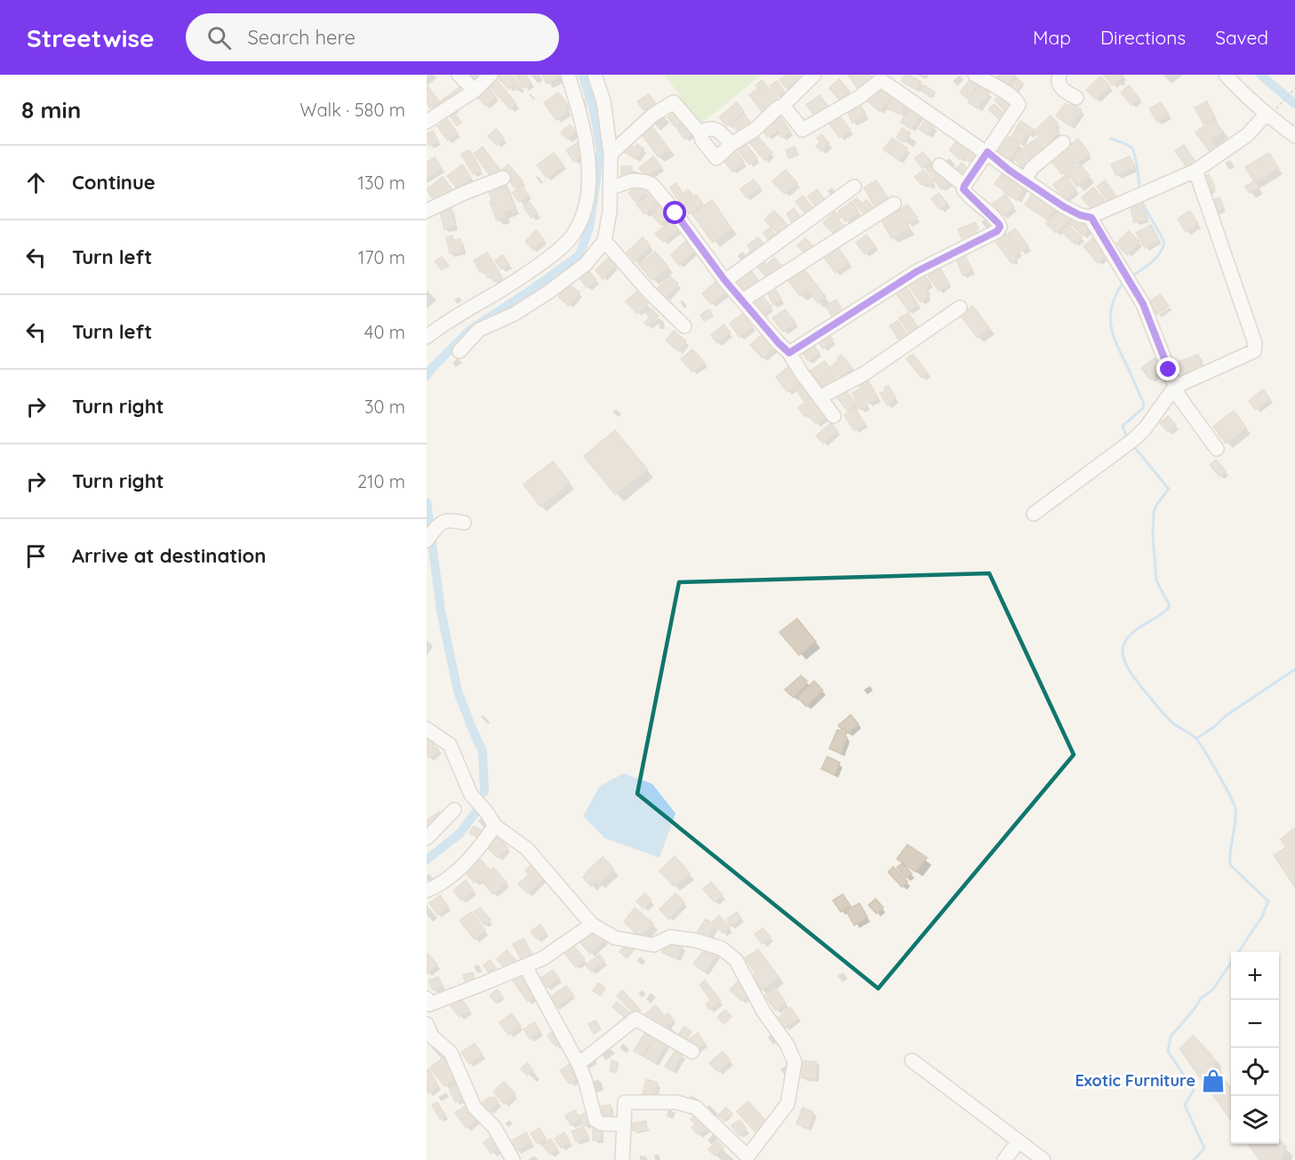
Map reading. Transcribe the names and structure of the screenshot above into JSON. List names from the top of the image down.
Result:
{
  "places": {
    "shop": ["Exotic Furniture"]
  },
  "page": {
    "header": "Streetwise",
    "search": "Search here",
    "nav": ["Map", "Directions", "Saved"],
    "heading": ["8 min", "Walk · 580 m"],
    "list": [
      ["Continue", "130 m"],
      ["Turn left", "170 m"],
      ["Turn left", "40 m"],
      ["Turn right", "30 m"],
      ["Turn right", "210 m"],
      "Arrive at destination"
    ],
    "map_buttons": ["+", "−"]
  }
}
